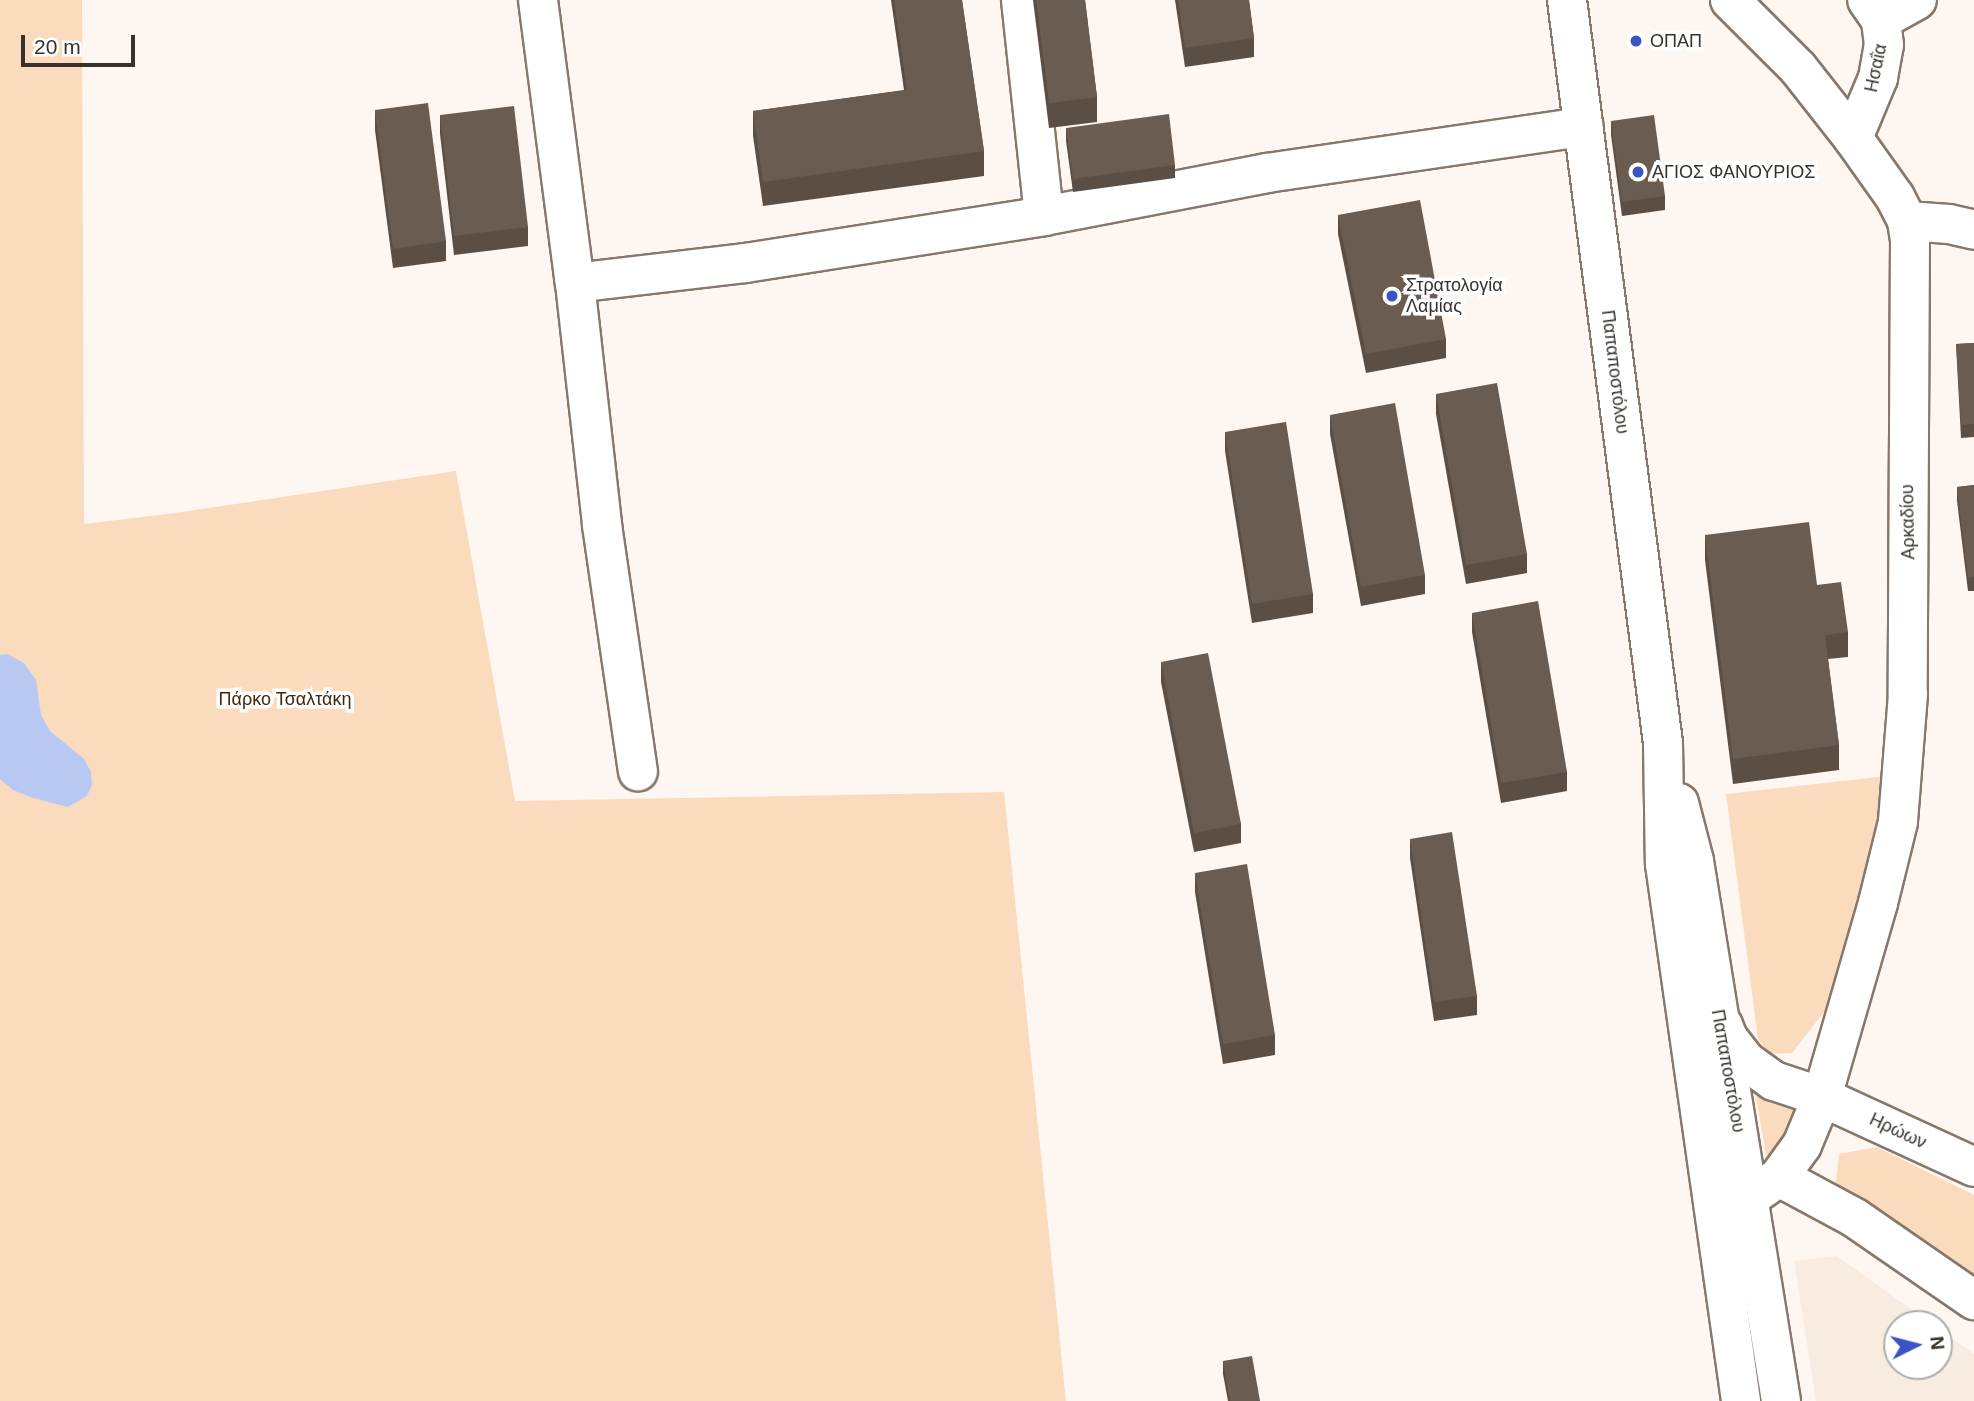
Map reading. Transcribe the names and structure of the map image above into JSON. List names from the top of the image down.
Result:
{
  "streets": {
    "main road": [
      "Ησαΐα",
      "Παπαποστόλου",
      "Αρκαδίου",
      "Ηρώων"
    ]
  },
  "crossings": [
    ["Ησαΐα", "Αρκαδίου"],
    ["Παπαποστόλου", "Αρκαδίου"],
    ["Παπαποστόλου", "Ηρώων"],
    ["Αρκαδίου", "Ηρώων"]
  ],
  "parks": ["Πάρκο Τσαλτάκη"],
  "places": ["ΟΠΑΠ", "ΑΓΙΟΣ ΦΑΝΟΥΡΙΟΣ", "Στρατολογία Λαμίας"],
  "scale_bar": "20 m",
  "north": "right"
}
